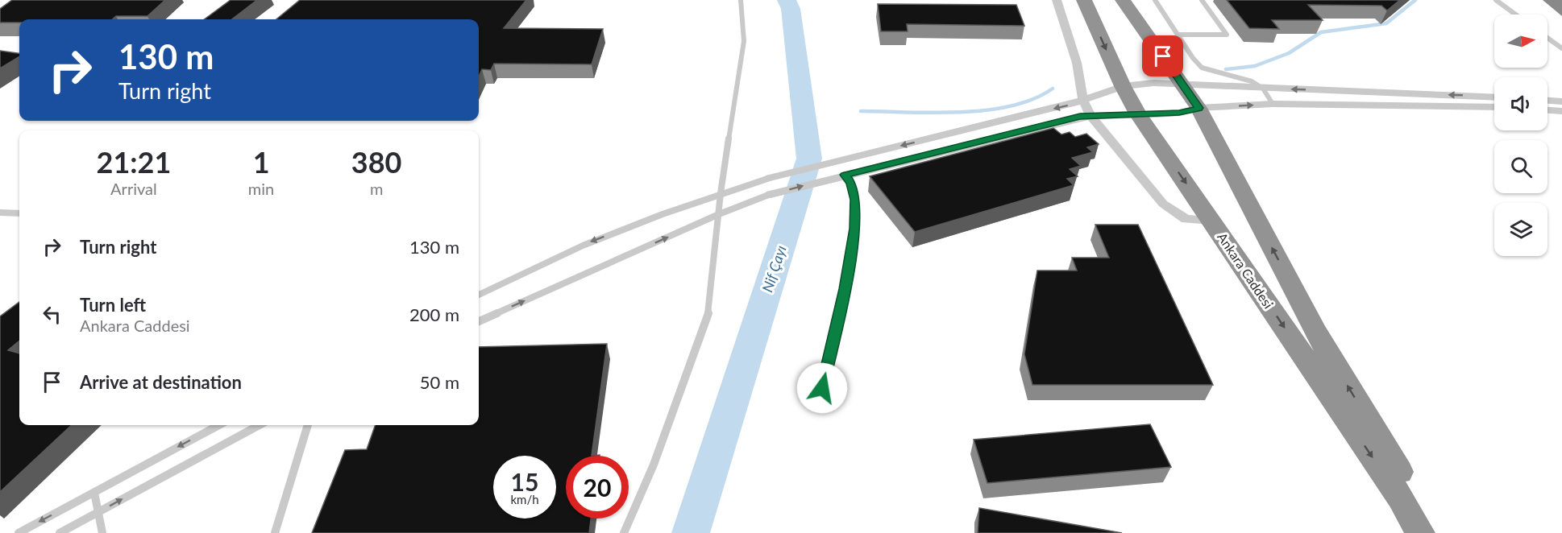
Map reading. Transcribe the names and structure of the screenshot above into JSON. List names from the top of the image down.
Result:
{
  "streets": {
    "highway": ["Ankara Caddesi"]
  },
  "water": ["Nif Çayı"],
  "north": "right",
  "page": {
    "turn": ["130 m", "Turn right"],
    "eta": [
      "21:21",
      "Arrival",
      "1",
      "min",
      "380",
      "m"
    ],
    "list": [
      {
        "name": "Turn right",
        "value": "130 m"
      },
      {
        "name": "Turn left",
        "note": "Ankara Caddesi",
        "value": "200 m"
      },
      {
        "name": "Arrive at destination",
        "value": "50 m"
      }
    ],
    "speed": "15 km/h",
    "limit": "20"
  }
}
